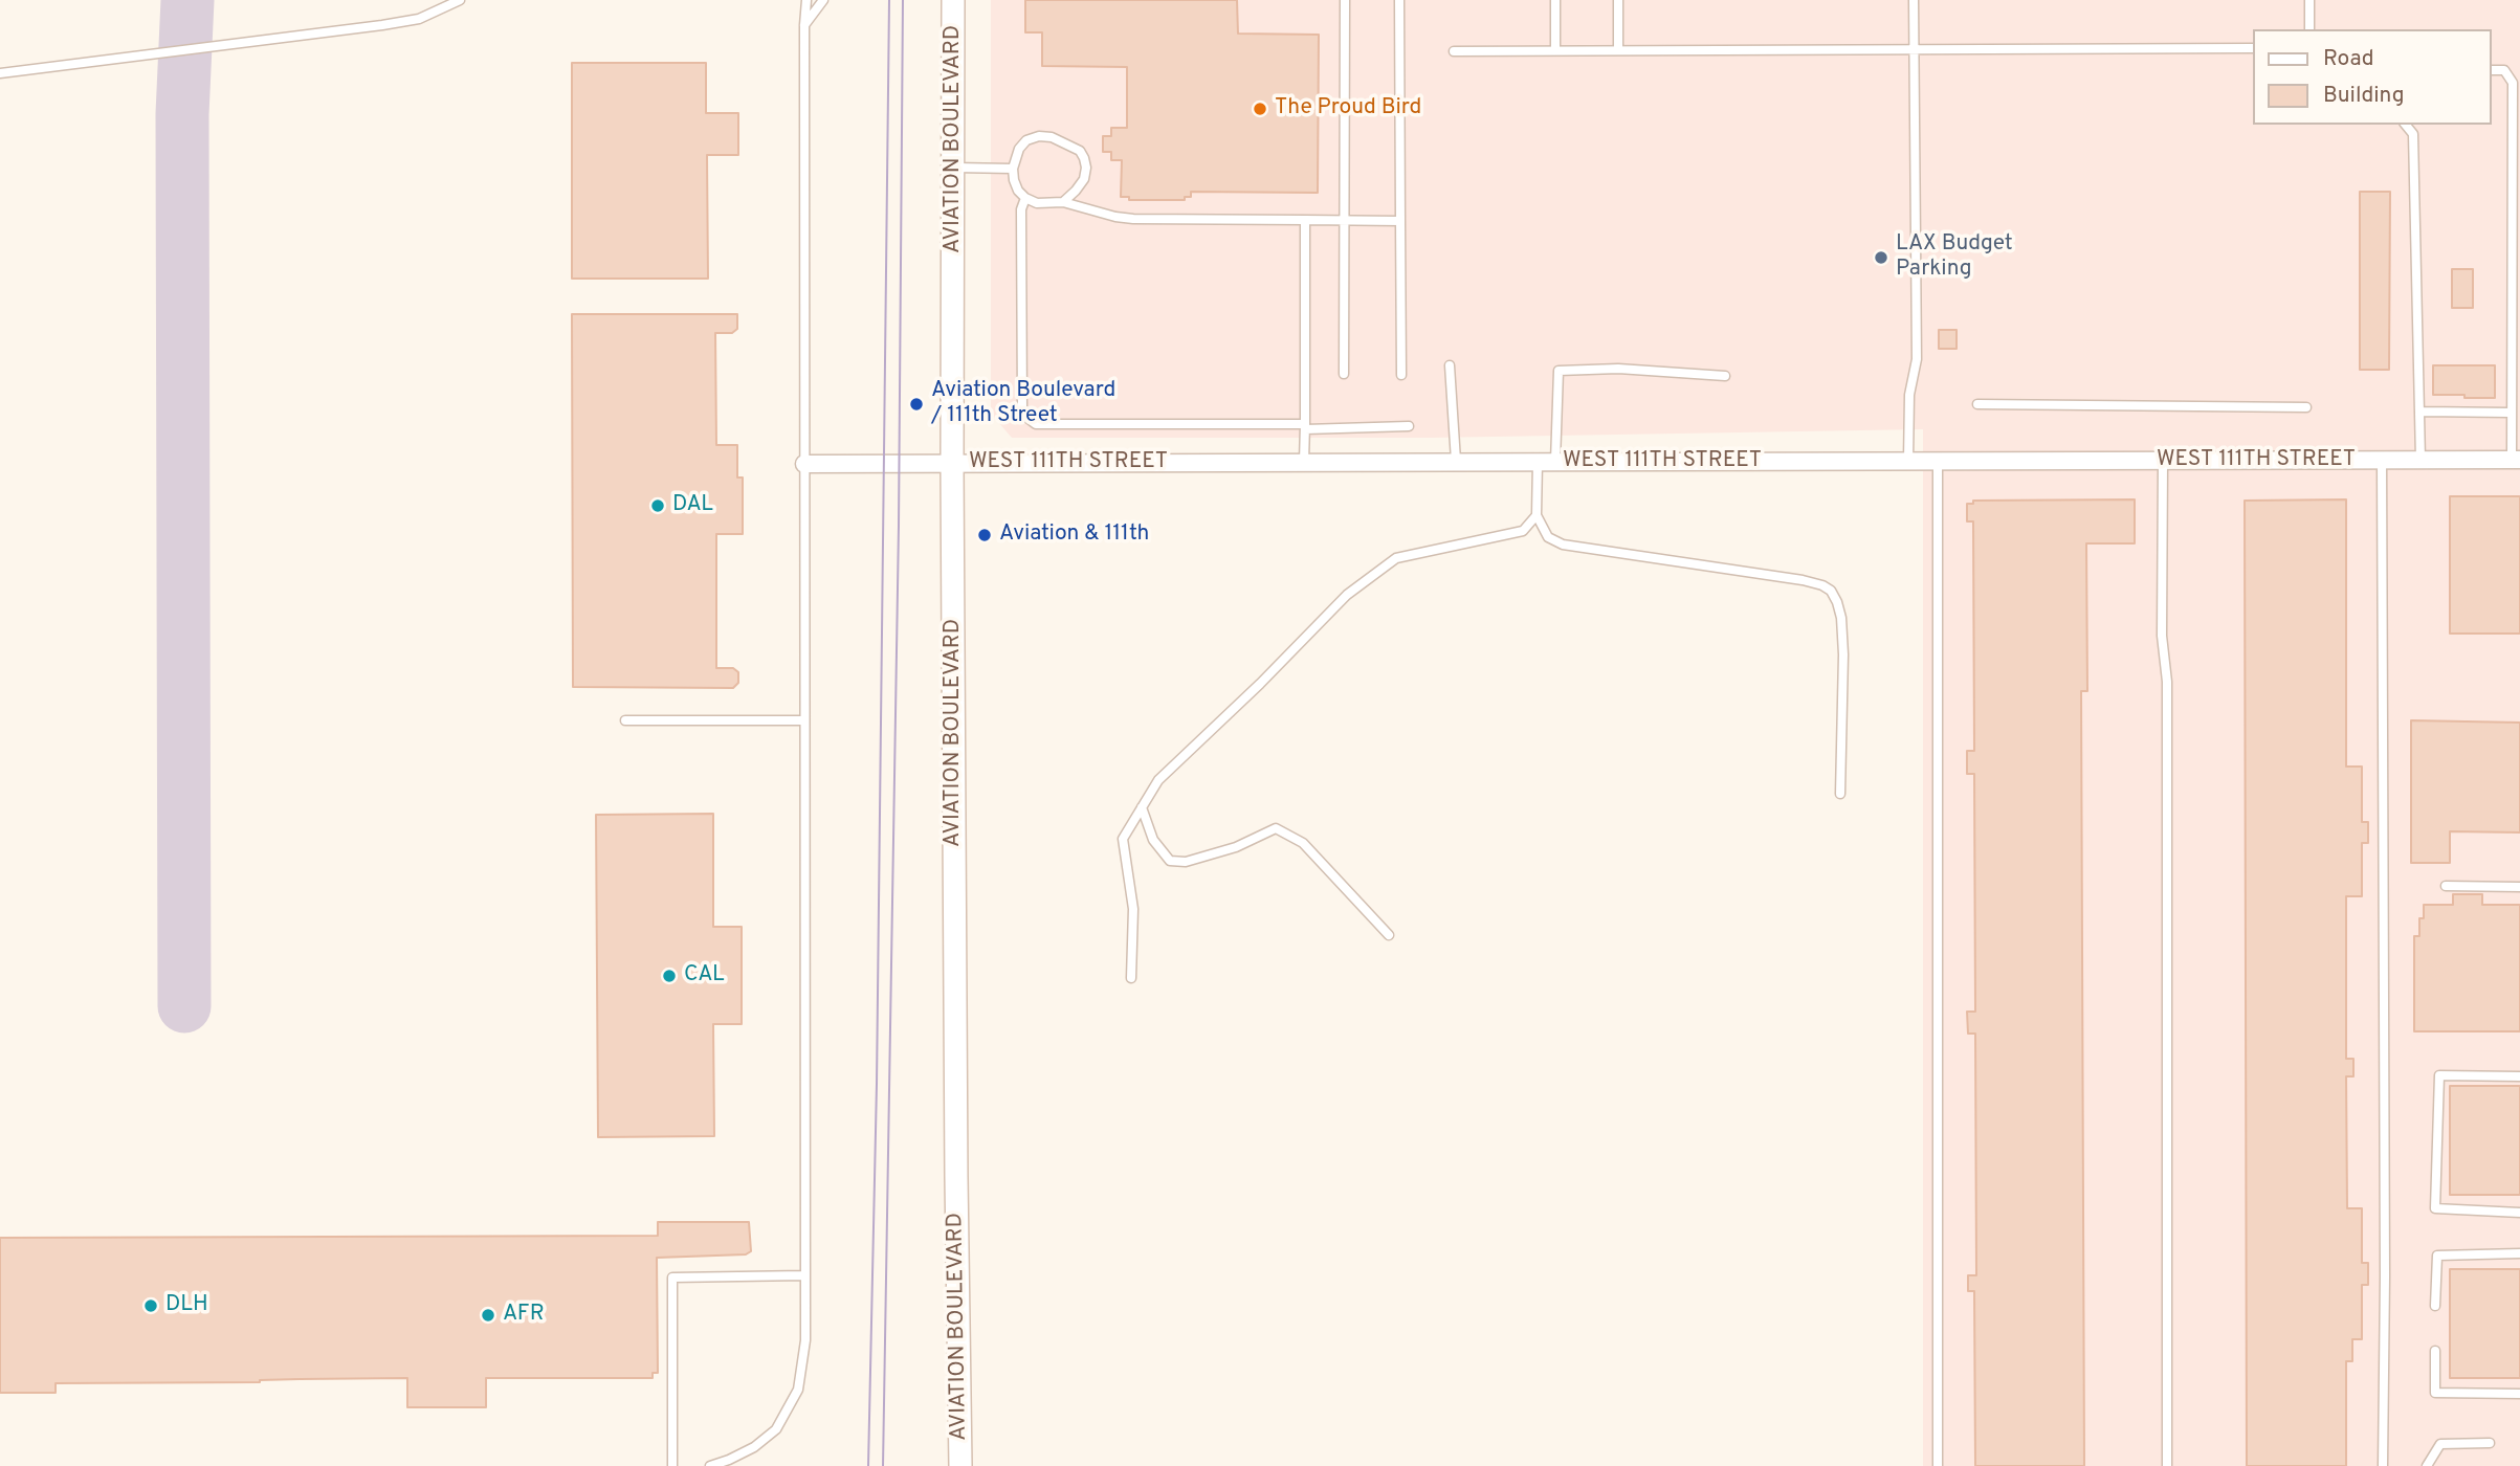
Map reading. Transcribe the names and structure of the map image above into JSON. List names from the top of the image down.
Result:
{
  "streets": {
    "main road": ["AVIATION BOULEVARD"],
    "street": ["WEST 111TH STREET"]
  },
  "crossings": [
    ["AVIATION BOULEVARD", "WEST 111TH STREET"]
  ],
  "places": [
    "The Proud Bird",
    "LAX Budget Parking",
    "Aviation Boulevard / 111th Street",
    "DAL",
    "Aviation & 111th",
    "CAL",
    "DLH",
    "AFR"
  ],
  "legend": ["Road", "Building"]
}
